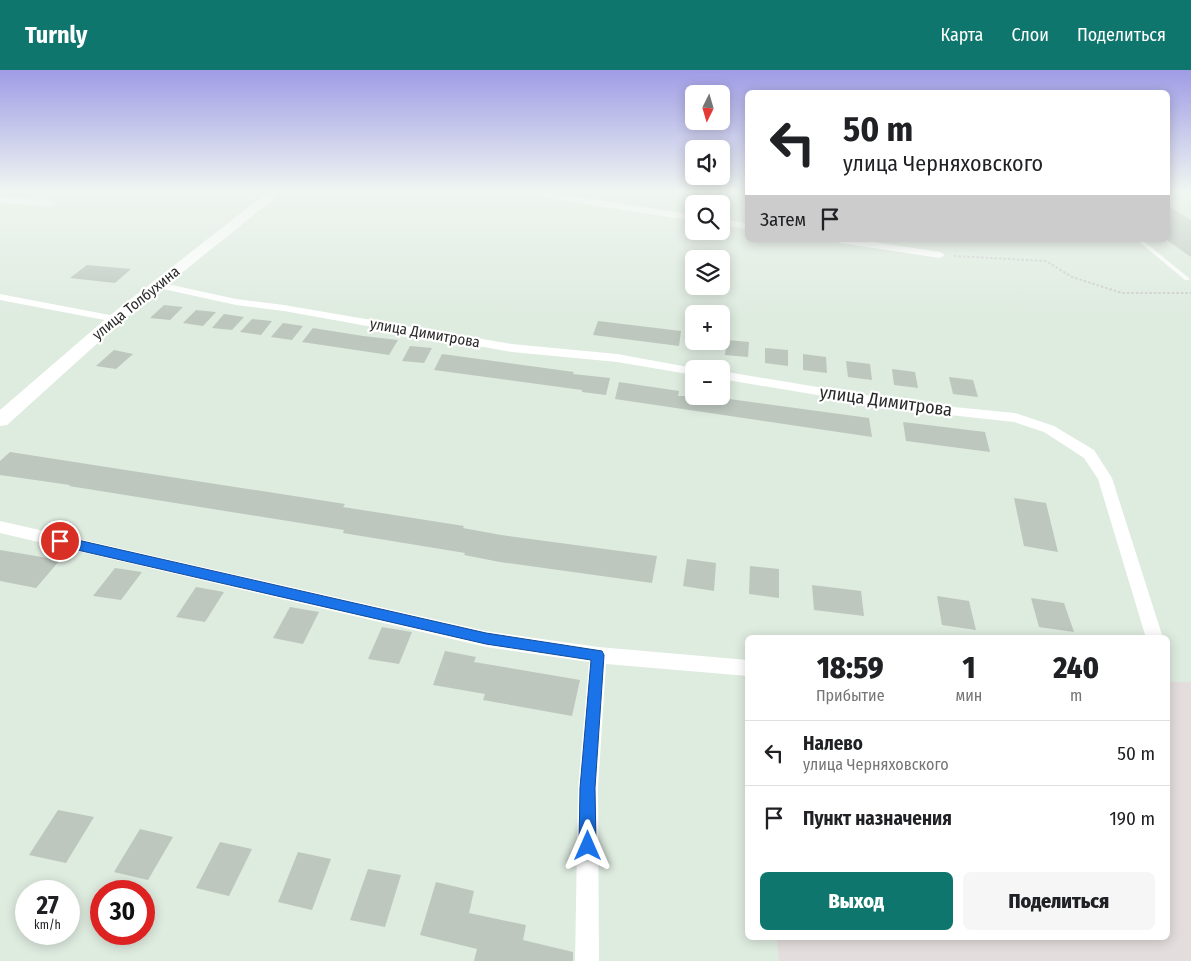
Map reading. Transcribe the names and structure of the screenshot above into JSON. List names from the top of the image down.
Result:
{
  "streets": {
    "street": ["улица Толбухина", "улица Димитрова"]
  },
  "crossings": [
    ["улица Толбухина", "улица Димитрова"]
  ],
  "north": "bottom",
  "page": {
    "header": "Turnly",
    "nav": ["Карта", "Слои", "Поделиться"],
    "map_buttons": ["+", "−"],
    "turn": ["50 m", "улица Черняховского"],
    "then": "Затем",
    "eta": [
      "18:59",
      "Прибытие",
      "1",
      "мин",
      "240",
      "m"
    ],
    "list": [
      {
        "name": "Налево",
        "note": "улица Черняховского",
        "value": "50 m"
      },
      {
        "name": "Пункт назначения",
        "value": "190 m"
      }
    ],
    "buttons": ["Выход", "Поделиться"],
    "speed": "27 km/h",
    "limit": "30"
  }
}
